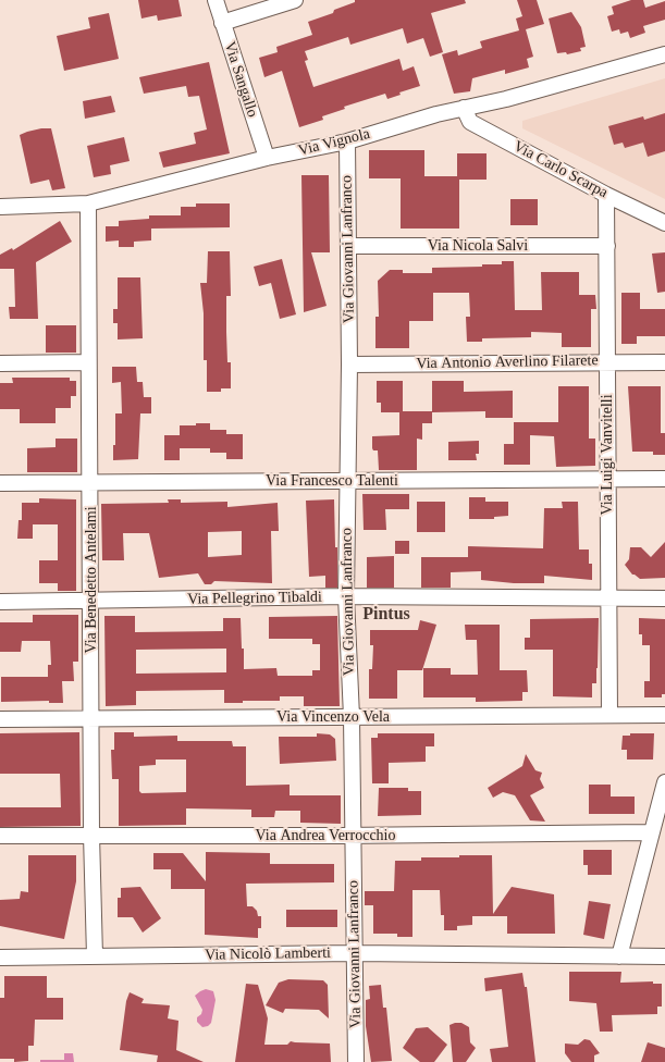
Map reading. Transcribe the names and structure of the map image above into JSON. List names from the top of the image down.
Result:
{
  "streets": {
    "street": [
      "Via Sangallo",
      "Via Vignola",
      "Via Carlo Scarpa",
      "Via Nicola Salvi",
      "Via Giovanni Lanfranco",
      "Via Antonio Averlino Filarete",
      "Via Luigi Vanvitelli",
      "Via Francesco Talenti",
      "Via Benedetto Antelami",
      "Via Pellegrino Tibaldi",
      "Via Vincenzo Vela",
      "Via Andrea Verrocchio",
      "Via Nicolò Lamberti"
    ]
  },
  "crossings": [
    ["Via Sangallo", "Via Vignola"],
    ["Via Vignola", "Via Carlo Scarpa"],
    ["Via Vignola", "Via Giovanni Lanfranco"],
    ["Via Vignola", "Via Benedetto Antelami"],
    ["Via Carlo Scarpa", "Via Luigi Vanvitelli"],
    ["Via Nicola Salvi", "Via Giovanni Lanfranco"],
    ["Via Nicola Salvi", "Via Luigi Vanvitelli"],
    ["Via Giovanni Lanfranco", "Via Antonio Averlino Filarete"],
    ["Via Giovanni Lanfranco", "Via Francesco Talenti"],
    ["Via Giovanni Lanfranco", "Via Pellegrino Tibaldi"],
    ["Via Giovanni Lanfranco", "Via Vincenzo Vela"],
    ["Via Giovanni Lanfranco", "Via Andrea Verrocchio"],
    ["Via Giovanni Lanfranco", "Via Nicolò Lamberti"],
    ["Via Antonio Averlino Filarete", "Via Luigi Vanvitelli"],
    ["Via Luigi Vanvitelli", "Via Francesco Talenti"],
    ["Via Luigi Vanvitelli", "Via Pellegrino Tibaldi"],
    ["Via Luigi Vanvitelli", "Via Vincenzo Vela"],
    ["Via Francesco Talenti", "Via Benedetto Antelami"],
    ["Via Benedetto Antelami", "Via Pellegrino Tibaldi"],
    ["Via Benedetto Antelami", "Via Vincenzo Vela"],
    ["Via Benedetto Antelami", "Via Andrea Verrocchio"],
    ["Via Benedetto Antelami", "Via Nicolò Lamberti"]
  ],
  "districts": ["Pintus"]
}
